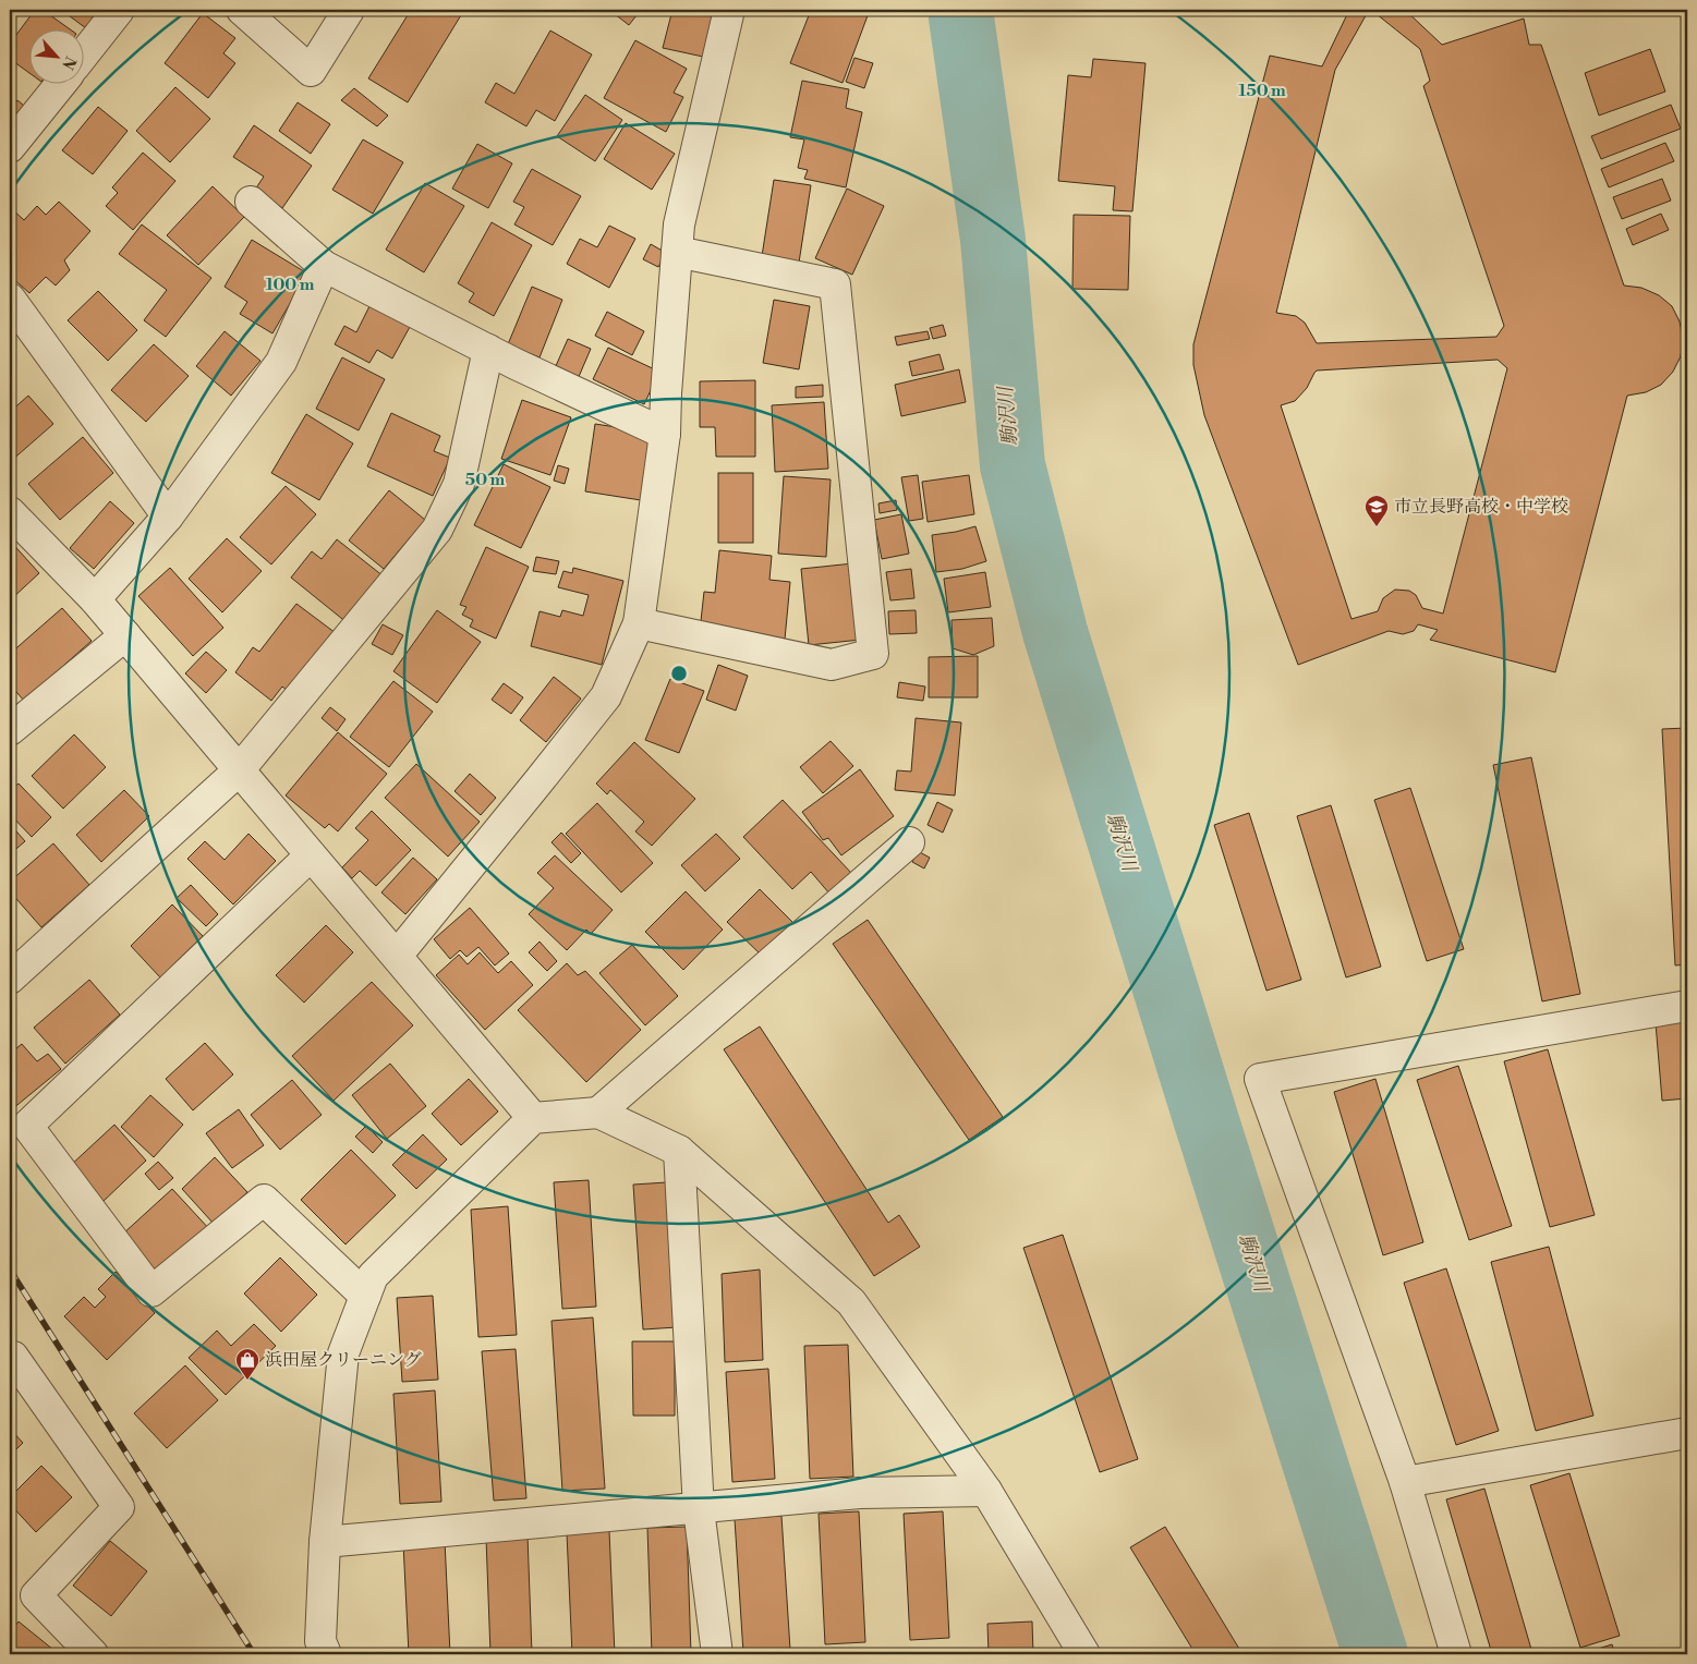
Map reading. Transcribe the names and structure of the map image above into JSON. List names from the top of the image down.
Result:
{
  "water": ["駒沢川"],
  "places": {
    "school or university": ["市立長野高校・中学校"],
    "shop": ["浜田屋クリーニング"]
  },
  "north": "bottom right",
  "rings": ["150 m", "100 m", "50 m"]
}
